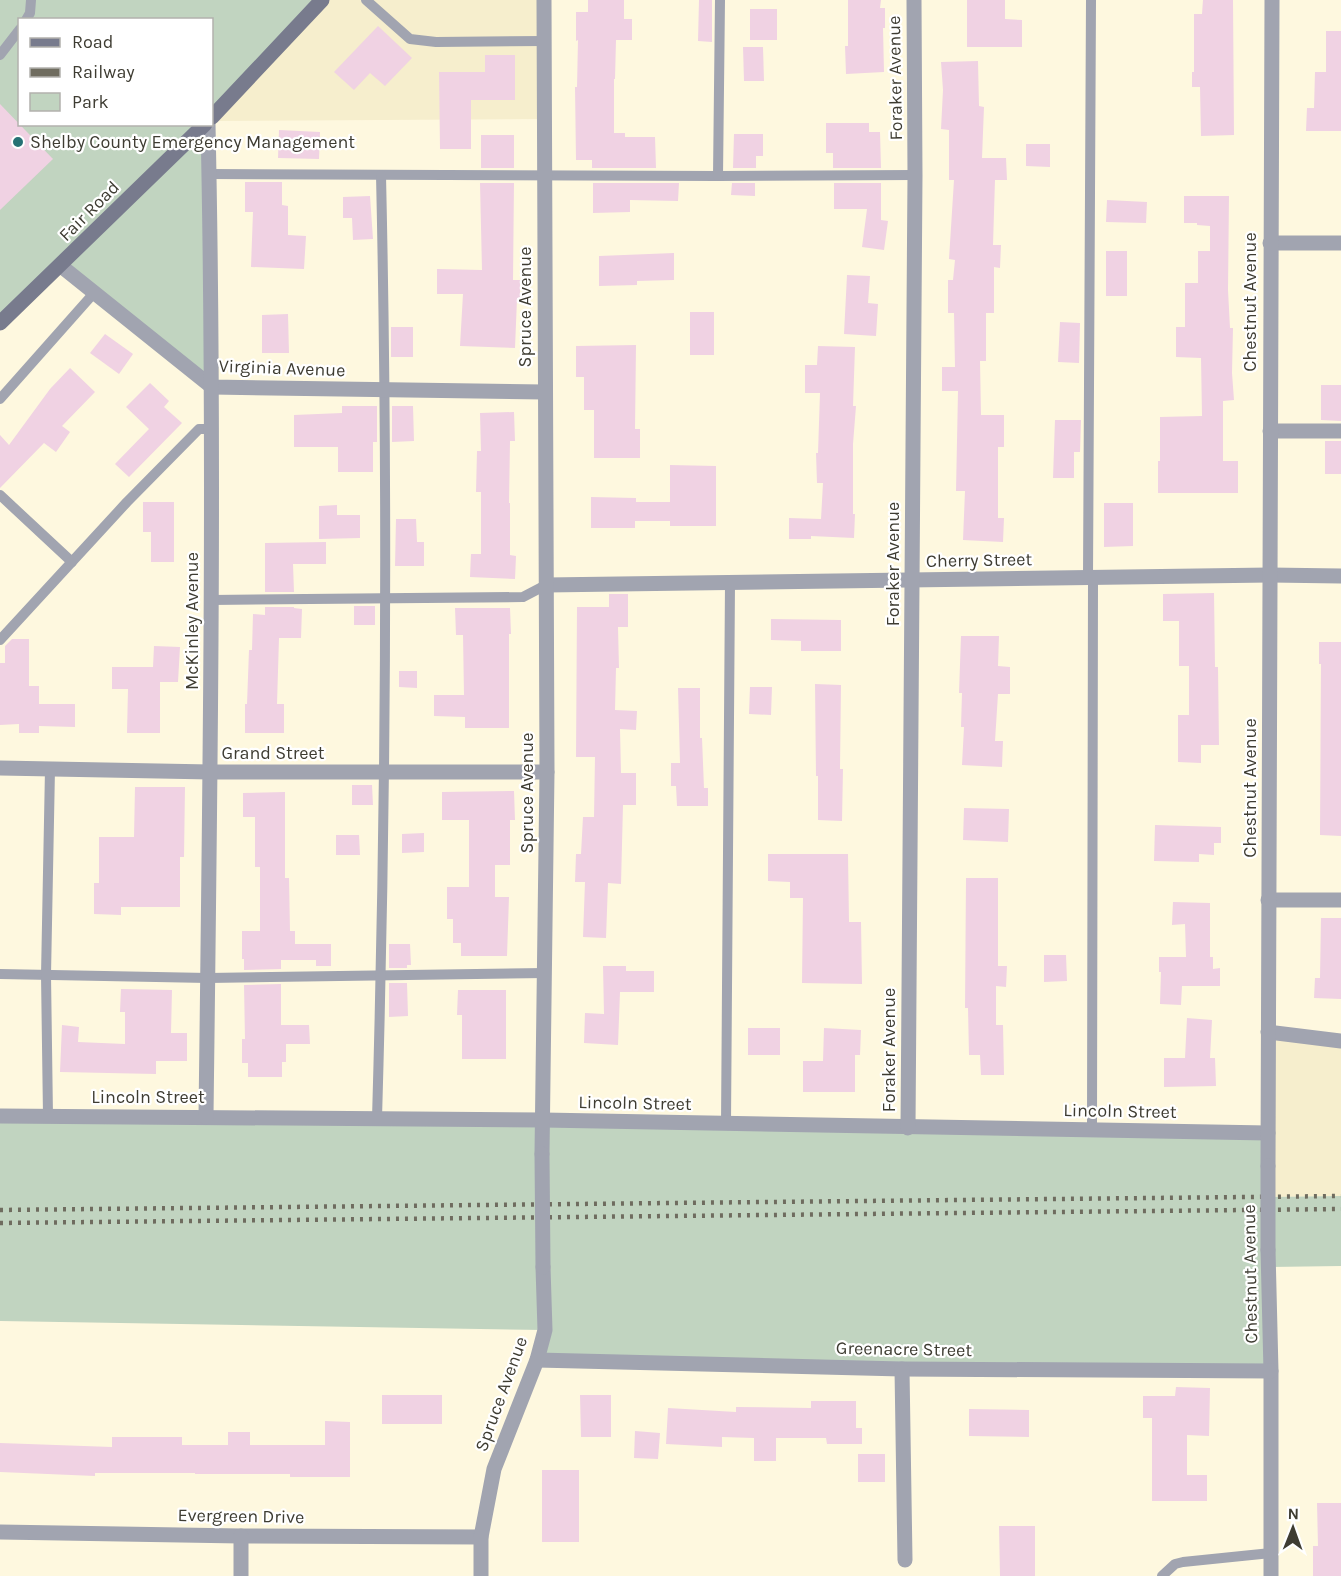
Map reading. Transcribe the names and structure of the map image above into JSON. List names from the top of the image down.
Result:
{
  "streets": {
    "main road": ["Fair Road"],
    "street": [
      "Foraker Avenue",
      "Chestnut Avenue",
      "Spruce Avenue",
      "Virginia Avenue",
      "Cherry Street",
      "McKinley Avenue",
      "Grand Street",
      "Lincoln Street",
      "Greenacre Street",
      "Evergreen Drive"
    ]
  },
  "crossings": [
    ["Foraker Avenue", "Cherry Street"],
    ["Foraker Avenue", "Lincoln Street"],
    ["Fair Road", "Virginia Avenue"],
    ["Chestnut Avenue", "Cherry Street"],
    ["Chestnut Avenue", "Lincoln Street"],
    ["Chestnut Avenue", "Greenacre Street"],
    ["Spruce Avenue", "Virginia Avenue"],
    ["Spruce Avenue", "Cherry Street"],
    ["Spruce Avenue", "Grand Street"],
    ["Spruce Avenue", "Lincoln Street"],
    ["Spruce Avenue", "Greenacre Street"],
    ["Spruce Avenue", "Evergreen Drive"],
    ["Virginia Avenue", "McKinley Avenue"],
    ["McKinley Avenue", "Grand Street"],
    ["McKinley Avenue", "Lincoln Street"]
  ],
  "places": ["Shelby County Emergency Management"],
  "legend": ["Road", "Railway", "Park"],
  "north": "top"
}
